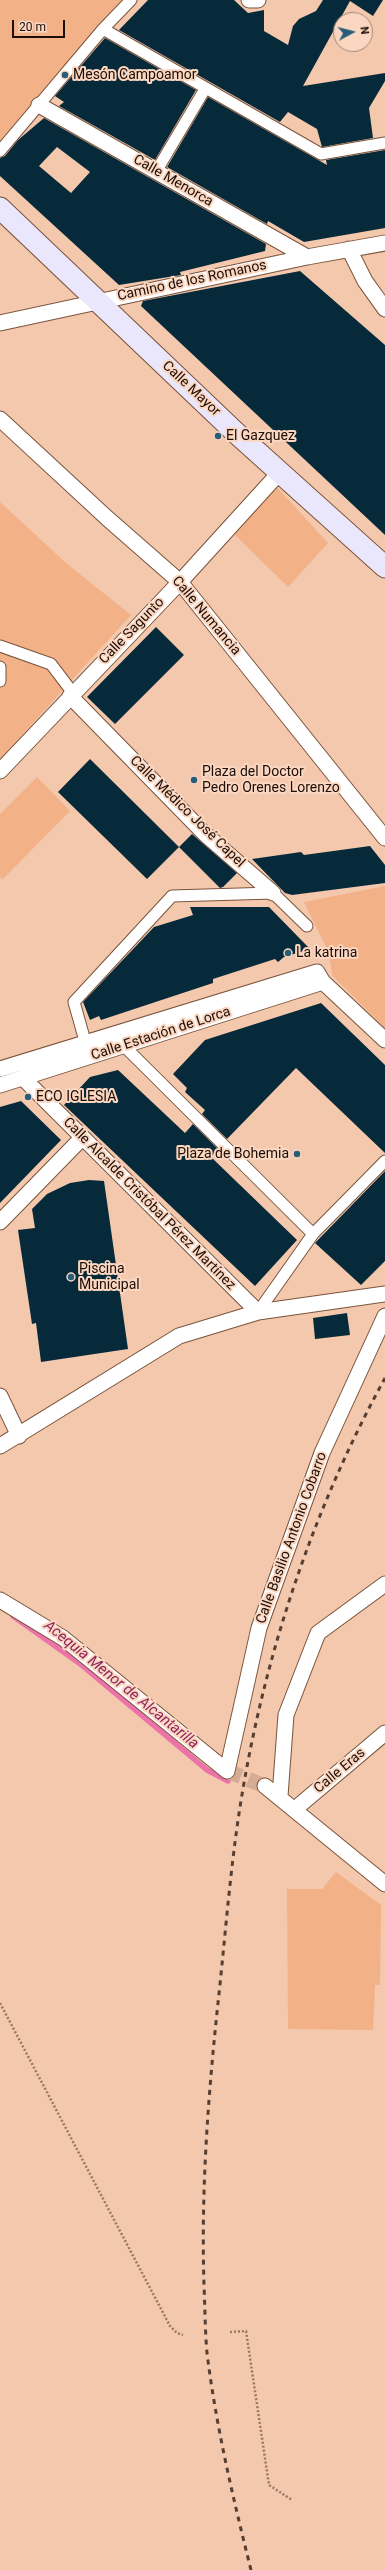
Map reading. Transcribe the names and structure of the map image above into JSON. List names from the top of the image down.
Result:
{
  "streets": {
    "main road": ["Calle Mayor"],
    "street": [
      "Calle Menorca",
      "Camino de los Romanos",
      "Calle Numancia",
      "Calle Sagunto",
      "Calle Médico José Capel",
      "Calle Estación de Lorca",
      "Calle Alcalde Cristóbal Pérez Martínez",
      "Calle Basilio Antonio Cobarro",
      "Calle Eras"
    ]
  },
  "crossings": [
    ["Calle Menorca", "Camino de los Romanos"],
    ["Camino de los Romanos", "Calle Mayor"],
    ["Calle Mayor", "Calle Sagunto"],
    ["Calle Numancia", "Calle Sagunto"],
    ["Calle Sagunto", "Calle Médico José Capel"],
    ["Calle Estación de Lorca", "Calle Alcalde Cristóbal Pérez Martínez"]
  ],
  "water": ["Acequia Menor de Alcantarilla"],
  "places": [
    "Mesón Campoamor",
    "El Gazquez",
    "Plaza del Doctor Pedro Orenes Lorenzo",
    "La katrina",
    "ECO IGLESIA",
    "Plaza de Bohemia",
    "Piscina Municipal"
  ],
  "scale_bar": "20 m",
  "north": "right"
}
